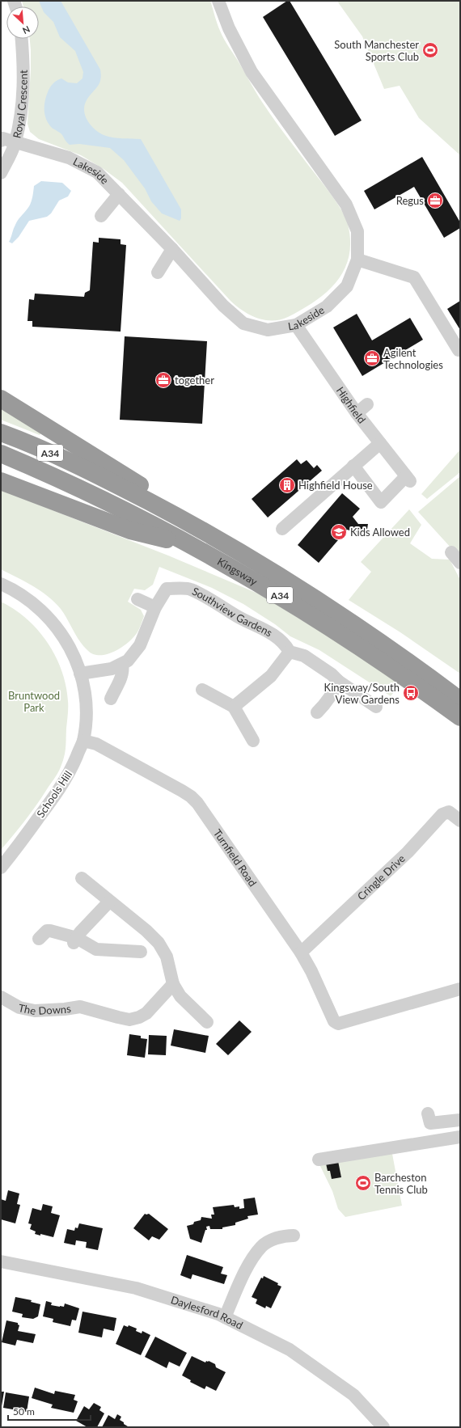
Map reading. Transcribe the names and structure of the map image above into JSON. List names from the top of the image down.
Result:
{
  "streets": {
    "highway": ["A34", "Kingsway"],
    "street": [
      "Royal Crescent",
      "Lakeside",
      "Highfield",
      "Southview Gardens",
      "Schools Hill",
      "Turnfield Road",
      "Cringle Drive",
      "The Downs",
      "Daylesford Road"
    ]
  },
  "crossings": [
    ["Royal Crescent", "Lakeside"],
    ["Lakeside", "Highfield"],
    ["Schools Hill", "Turnfield Road"],
    ["Turnfield Road", "Cringle Drive"]
  ],
  "parks": ["Bruntwood Park"],
  "places": {
    "sports": ["South Manchester Sports Club", "Barcheston Tennis Club"],
    "office": ["Regus", "Agilent Technologies", "together"],
    "building": ["Highfield House"],
    "school or university": ["Kids Allowed"],
    "bus stop": ["Kingsway/South View Gardens"]
  },
  "scale_bar": "50 m",
  "north": "bottom right"
}
